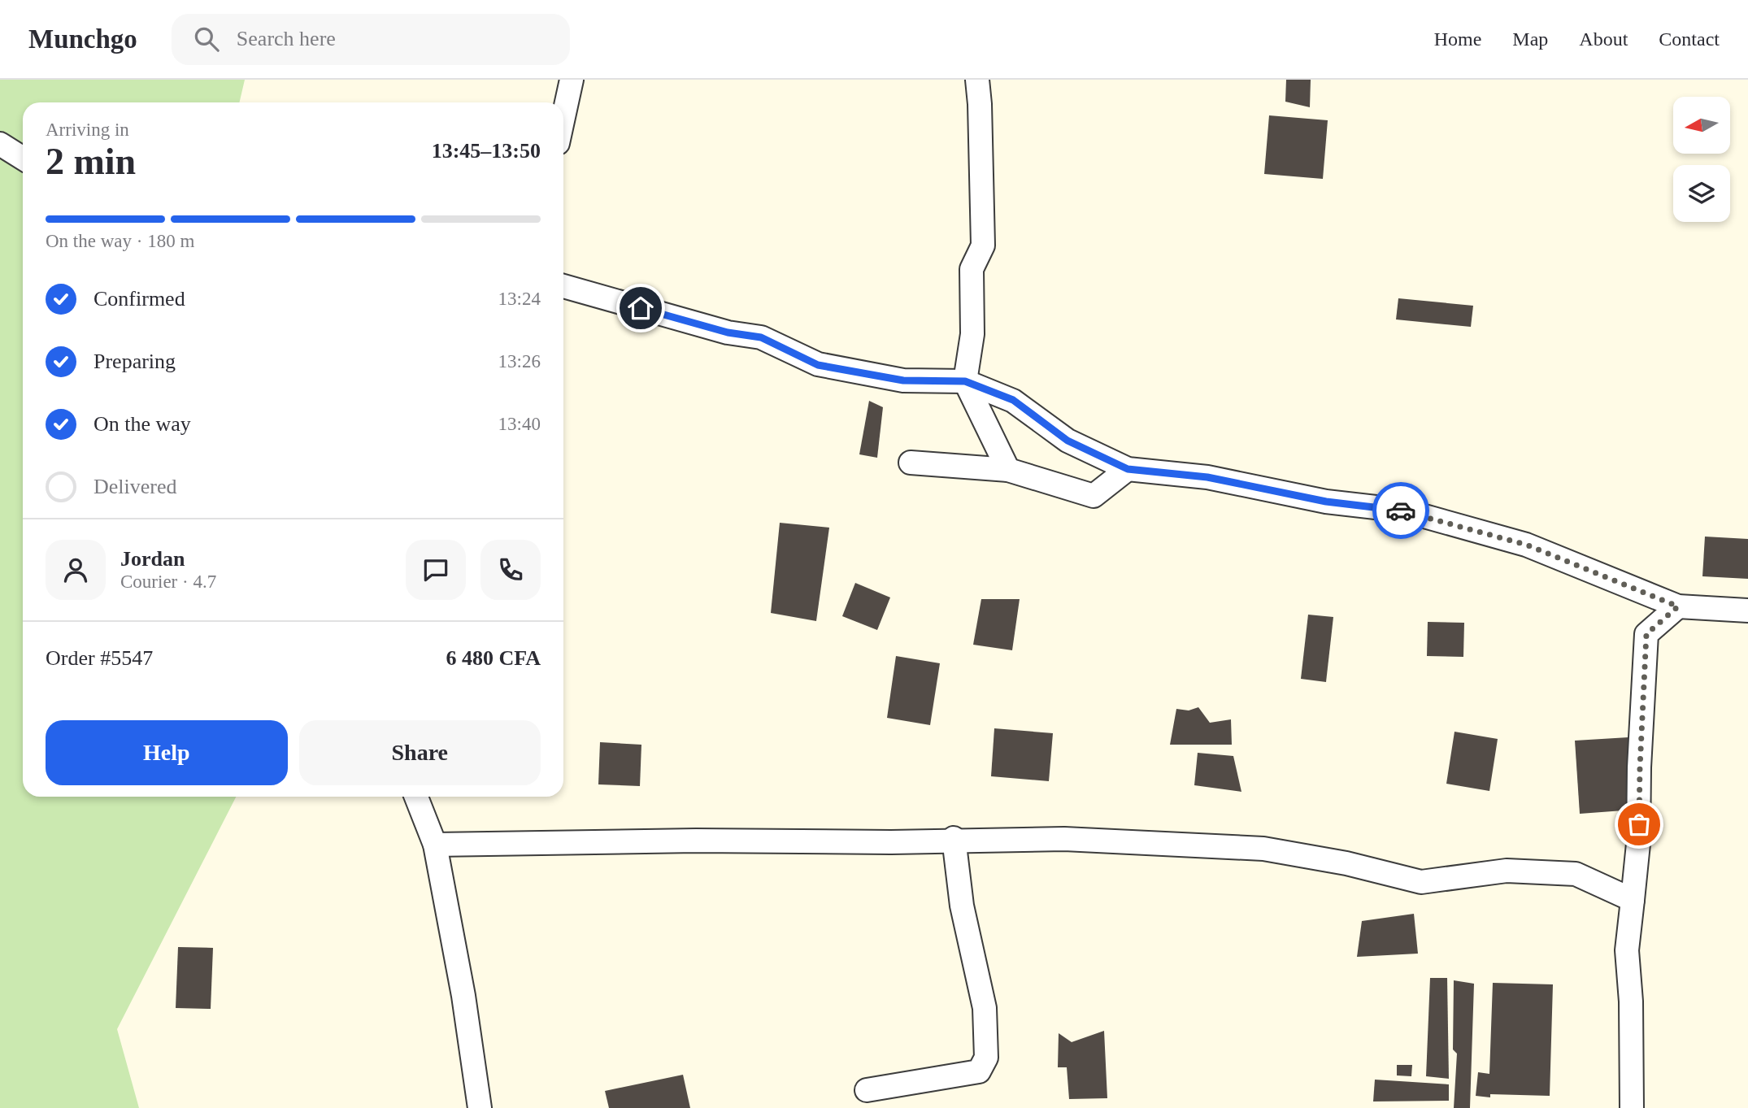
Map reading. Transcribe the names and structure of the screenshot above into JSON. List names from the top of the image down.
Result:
{
  "north": "left",
  "page": {
    "header": "Munchgo",
    "search": "Search here",
    "nav": [
      "Home",
      "Map",
      "About",
      "Contact"
    ],
    "heading": ["2 min", "Arriving in", "13:45–13:50"],
    "panel": [
      "Jordan",
      "Courier · 4.7",
      "Order #5547",
      "6 480 CFA"
    ],
    "bar": "On the way · 180 m",
    "list": [
      ["Confirmed", "13:24"],
      ["Preparing", "13:26"],
      ["On the way", "13:40"],
      "Delivered"
    ],
    "buttons": ["Help", "Share"]
  }
}
